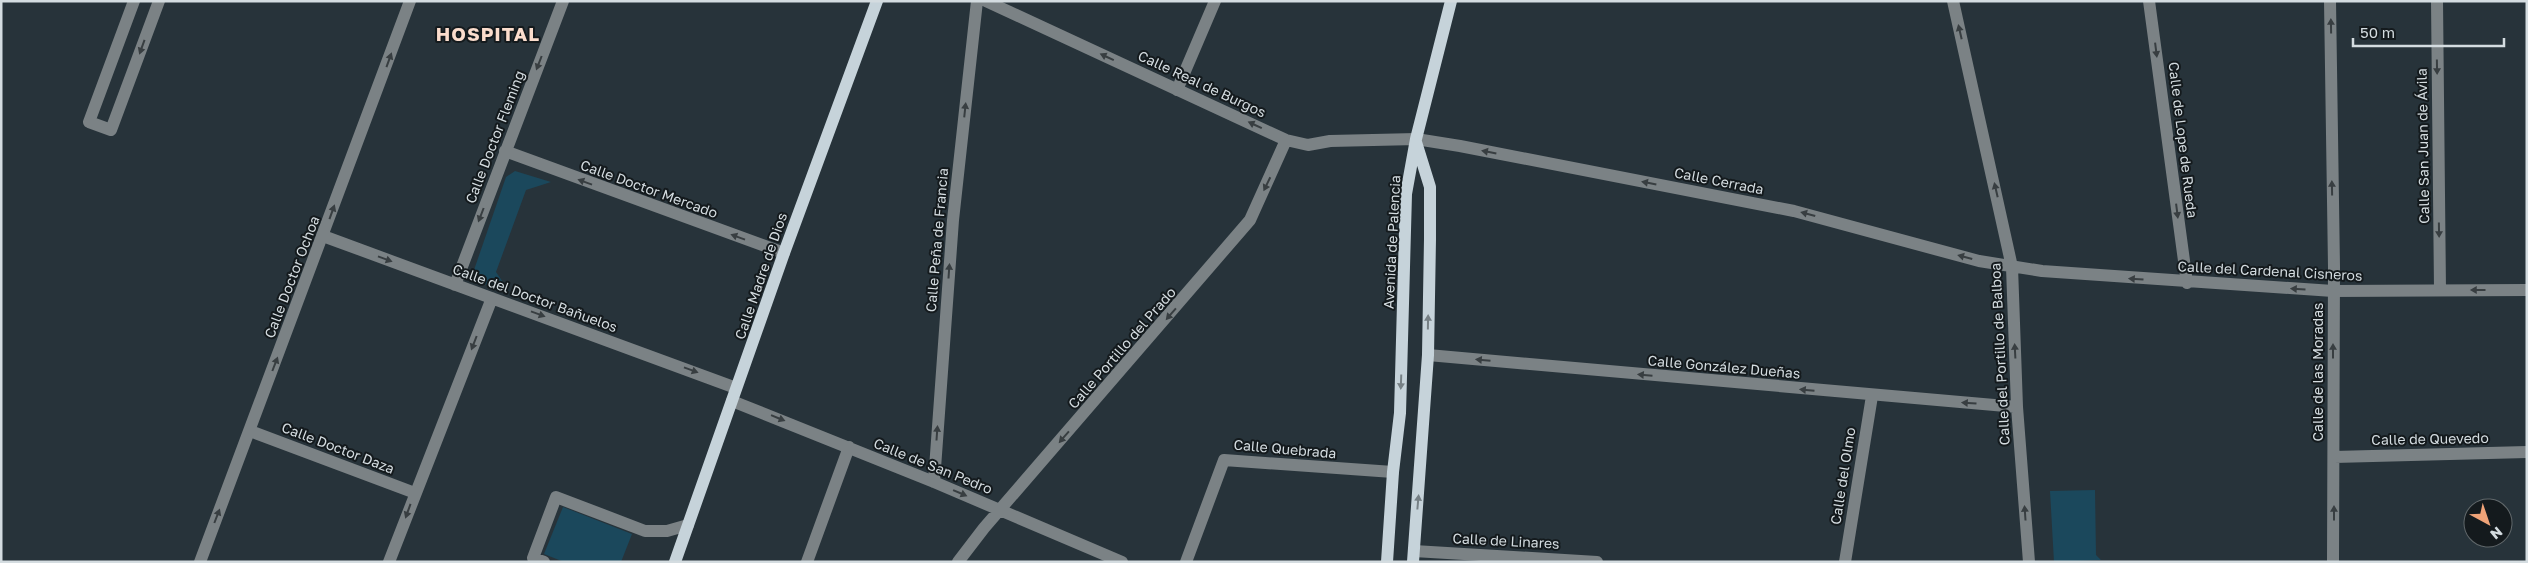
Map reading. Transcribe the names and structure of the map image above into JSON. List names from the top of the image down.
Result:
{
  "streets": {
    "main road": ["Avenida de Palencia", "Calle Madre de Dios"],
    "street": [
      "Calle Real de Burgos",
      "Calle Doctor Fleming",
      "Calle de Lope de Rueda",
      "Calle San Juan de Ávila",
      "Calle Cerrada",
      "Calle Doctor Mercado",
      "Calle Peña de Francia",
      "Calle del Cardenal Cisneros",
      "Calle Doctor Ochoa",
      "Calle del Doctor Bañuelos",
      "Calle Portillo del Prado",
      "Calle del Portillo de Balboa",
      "Calle González Dueñas",
      "Calle de las Moradas",
      "Calle de Quevedo",
      "Calle Doctor Daza",
      "Calle Quebrada",
      "Calle de San Pedro",
      "Calle del Olmo",
      "Calle de Linares"
    ]
  },
  "crossings": [
    ["Calle Real de Burgos", "Calle Cerrada"],
    ["Calle Real de Burgos", "Avenida de Palencia"],
    ["Calle Real de Burgos", "Calle Portillo del Prado"],
    ["Calle Doctor Fleming", "Calle Doctor Mercado"],
    ["Calle Doctor Fleming", "Calle del Doctor Bañuelos"],
    ["Calle de Lope de Rueda", "Calle del Cardenal Cisneros"],
    ["Calle San Juan de Ávila", "Calle del Cardenal Cisneros"],
    ["Calle Cerrada", "Avenida de Palencia"],
    ["Calle Cerrada", "Calle del Cardenal Cisneros"],
    ["Calle Cerrada", "Calle del Portillo de Balboa"],
    ["Calle Doctor Mercado", "Calle Madre de Dios"],
    ["Calle Peña de Francia", "Calle de San Pedro"],
    ["Avenida de Palencia", "Calle Quebrada"],
    ["Calle del Cardenal Cisneros", "Calle del Portillo de Balboa"],
    ["Calle del Cardenal Cisneros", "Calle de las Moradas"],
    ["Calle Madre de Dios", "Calle del Doctor Bañuelos"],
    ["Calle Madre de Dios", "Calle de San Pedro"],
    ["Calle Doctor Ochoa", "Calle del Doctor Bañuelos"],
    ["Calle Doctor Ochoa", "Calle Doctor Daza"],
    ["Calle Portillo del Prado", "Calle de San Pedro"],
    ["Calle del Portillo de Balboa", "Calle González Dueñas"],
    ["Calle González Dueñas", "Calle del Olmo"],
    ["Calle de las Moradas", "Calle de Quevedo"]
  ],
  "one_way": [
    "Calle Real de Burgos",
    "Calle Doctor Fleming",
    "Calle de Lope de Rueda",
    "Calle San Juan de Ávila",
    "Calle Cerrada",
    "Calle Doctor Mercado",
    "Calle Peña de Francia",
    "Calle del Cardenal Cisneros",
    "Calle Doctor Ochoa",
    "Calle del Doctor Bañuelos",
    "Calle Portillo del Prado",
    "Calle del Portillo de Balboa",
    "Calle González Dueñas",
    "Calle de las Moradas",
    "Calle de San Pedro"
  ],
  "districts": ["HOSPITAL"],
  "scale_bar": "50 m",
  "north": "bottom right"
}
